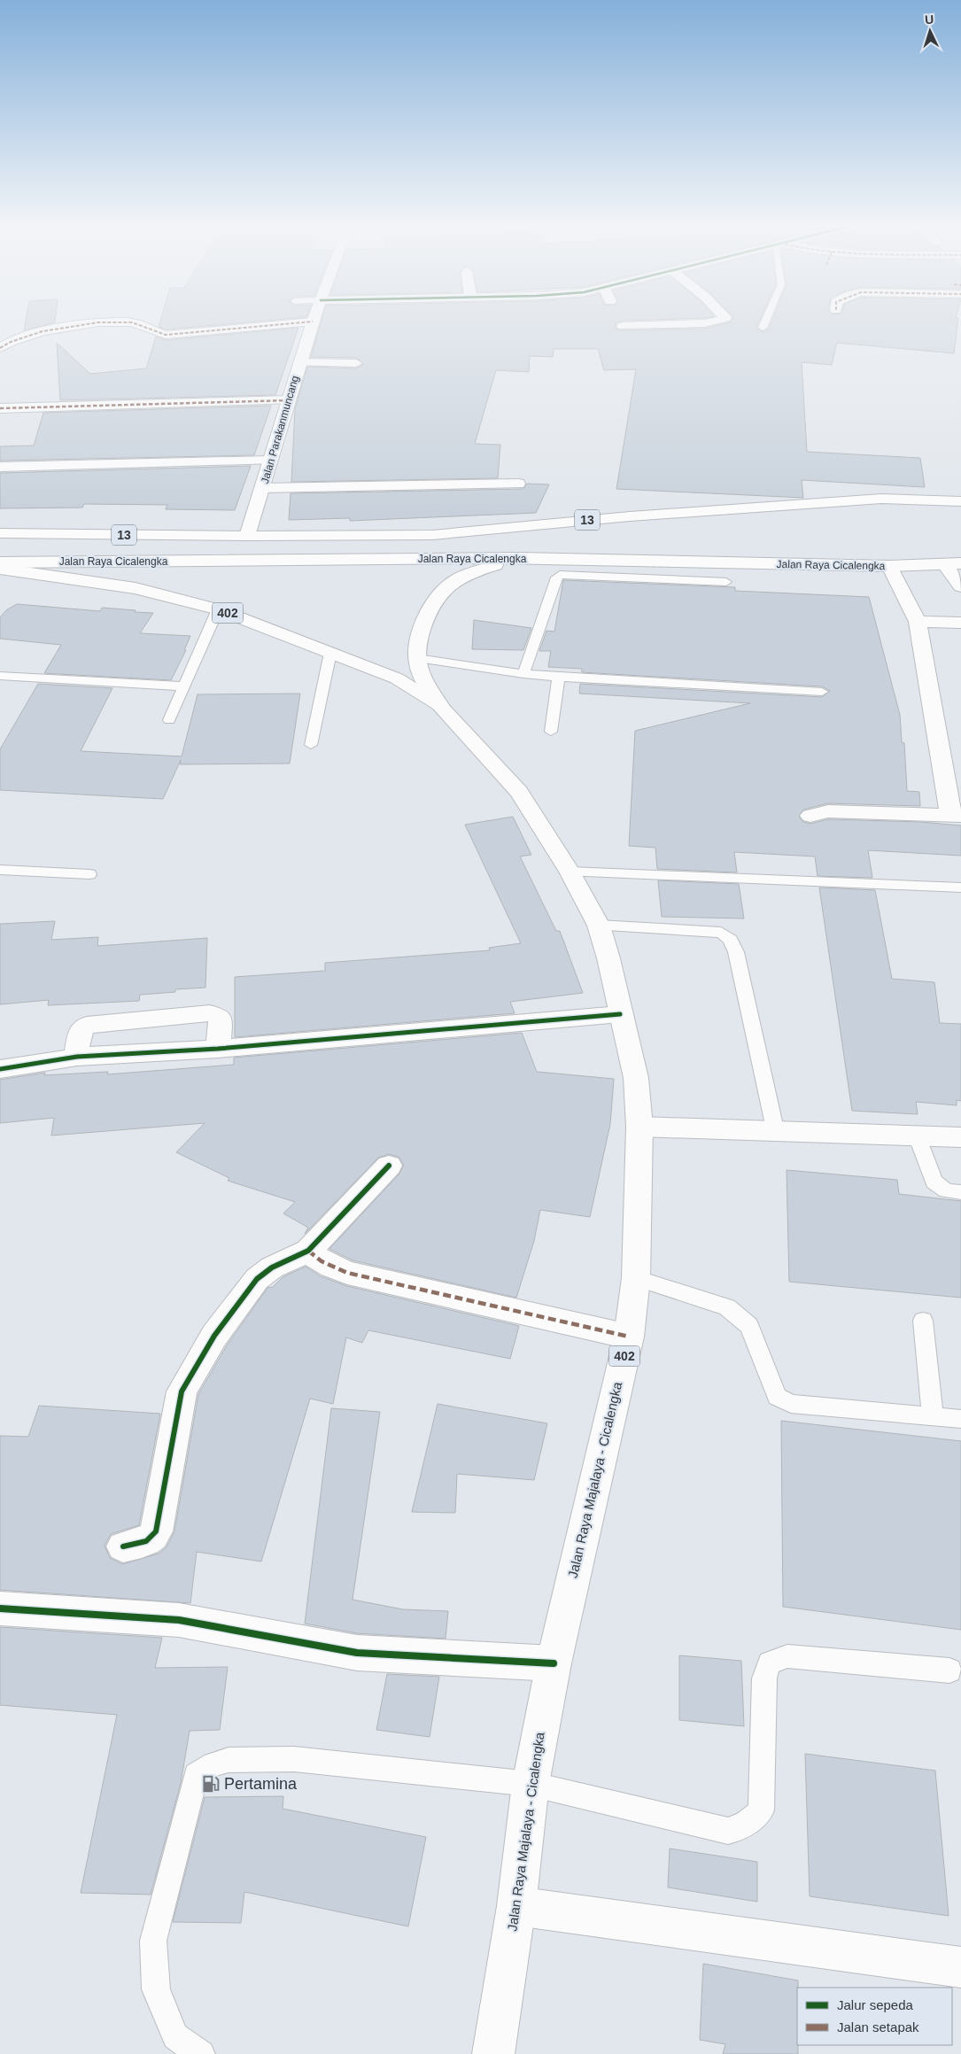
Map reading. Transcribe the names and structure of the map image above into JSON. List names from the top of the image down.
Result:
{
  "streets": {
    "main road": [
      "Jalan Parakanmuncang",
      "13",
      "Jalan Raya Cicalengka",
      "402",
      "Jalan Raya Majalaya - Cicalengka"
    ]
  },
  "crossings": [
    ["Jalan Parakanmuncang", "Jalan Raya Cicalengka"],
    ["13", "Jalan Raya Cicalengka"],
    ["Jalan Raya Cicalengka", "402"],
    ["402", "Jalan Raya Majalaya - Cicalengka"]
  ],
  "places": {
    "fuel station": ["Pertamina"]
  },
  "legend": ["Jalur sepeda", "Jalan setapak"],
  "north": "top"
}
